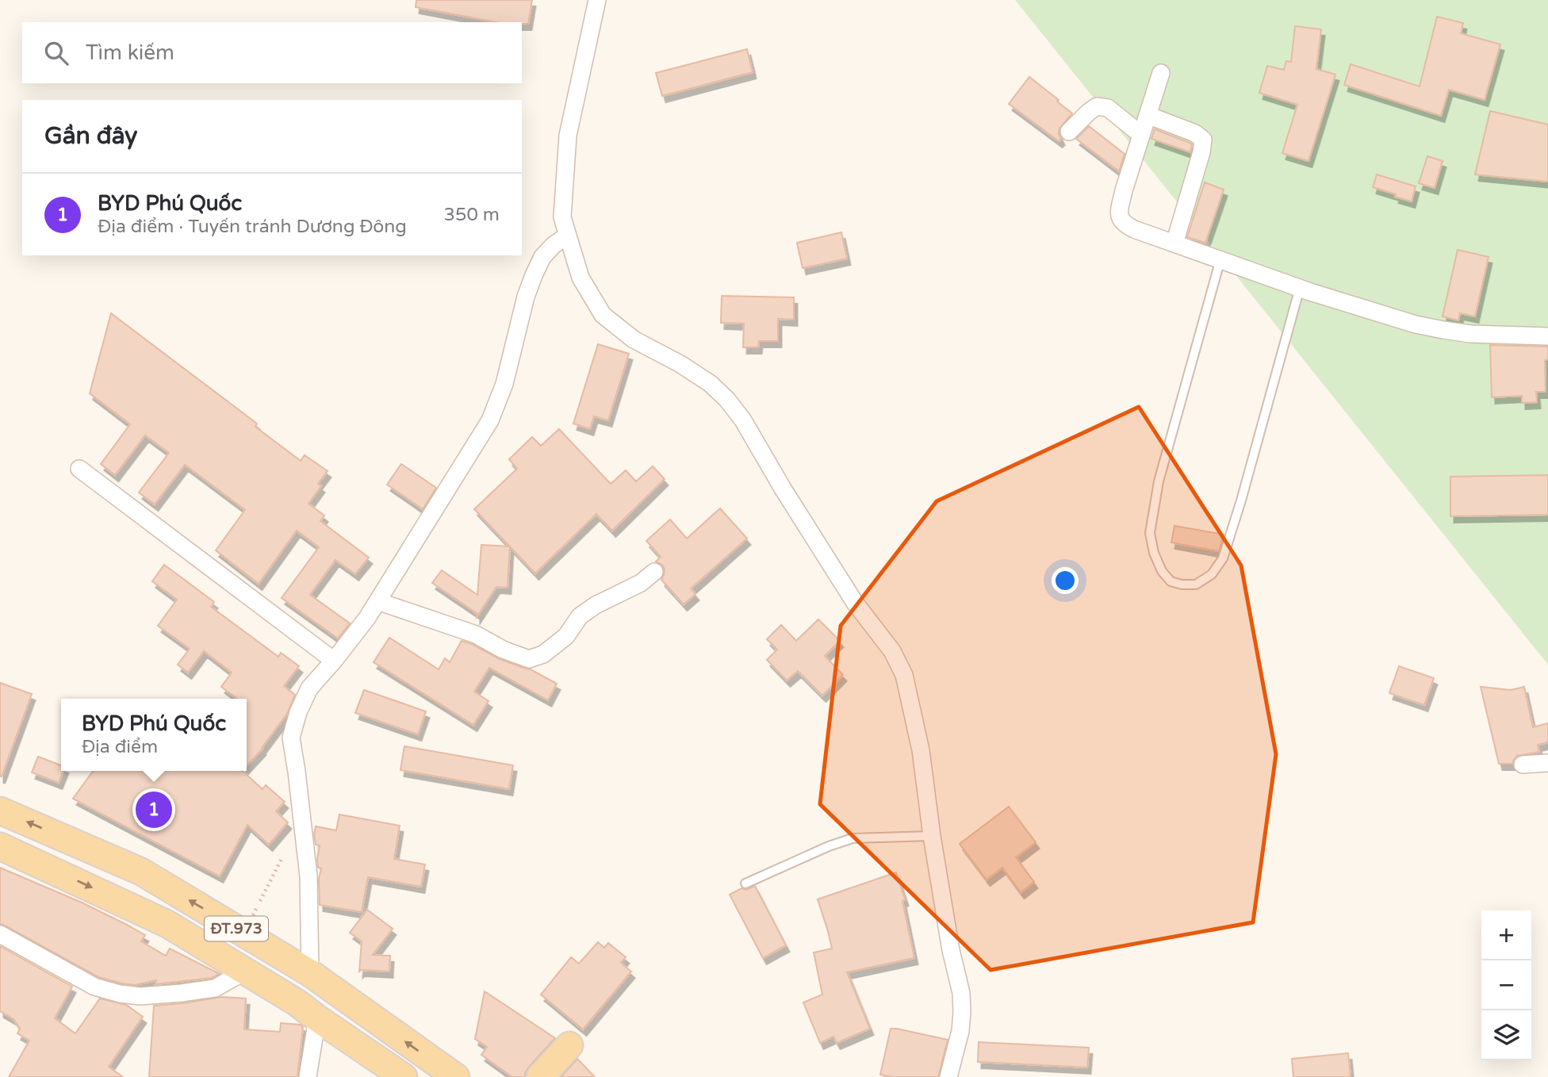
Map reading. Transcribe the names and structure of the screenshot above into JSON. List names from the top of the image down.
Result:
{
  "streets": {
    "main road": ["ĐT.973"]
  },
  "page": {
    "search": "Tìm kiếm",
    "heading": "Gần đây",
    "list": [
      {
        "mark": "1",
        "name": "BYD Phú Quốc",
        "note": "Địa điểm · Tuyến tránh Dương Đông",
        "value": "350 m"
      }
    ],
    "popup": ["BYD Phú Quốc", "Địa điểm"],
    "pins": "1",
    "map_buttons": ["+", "−"]
  }
}
